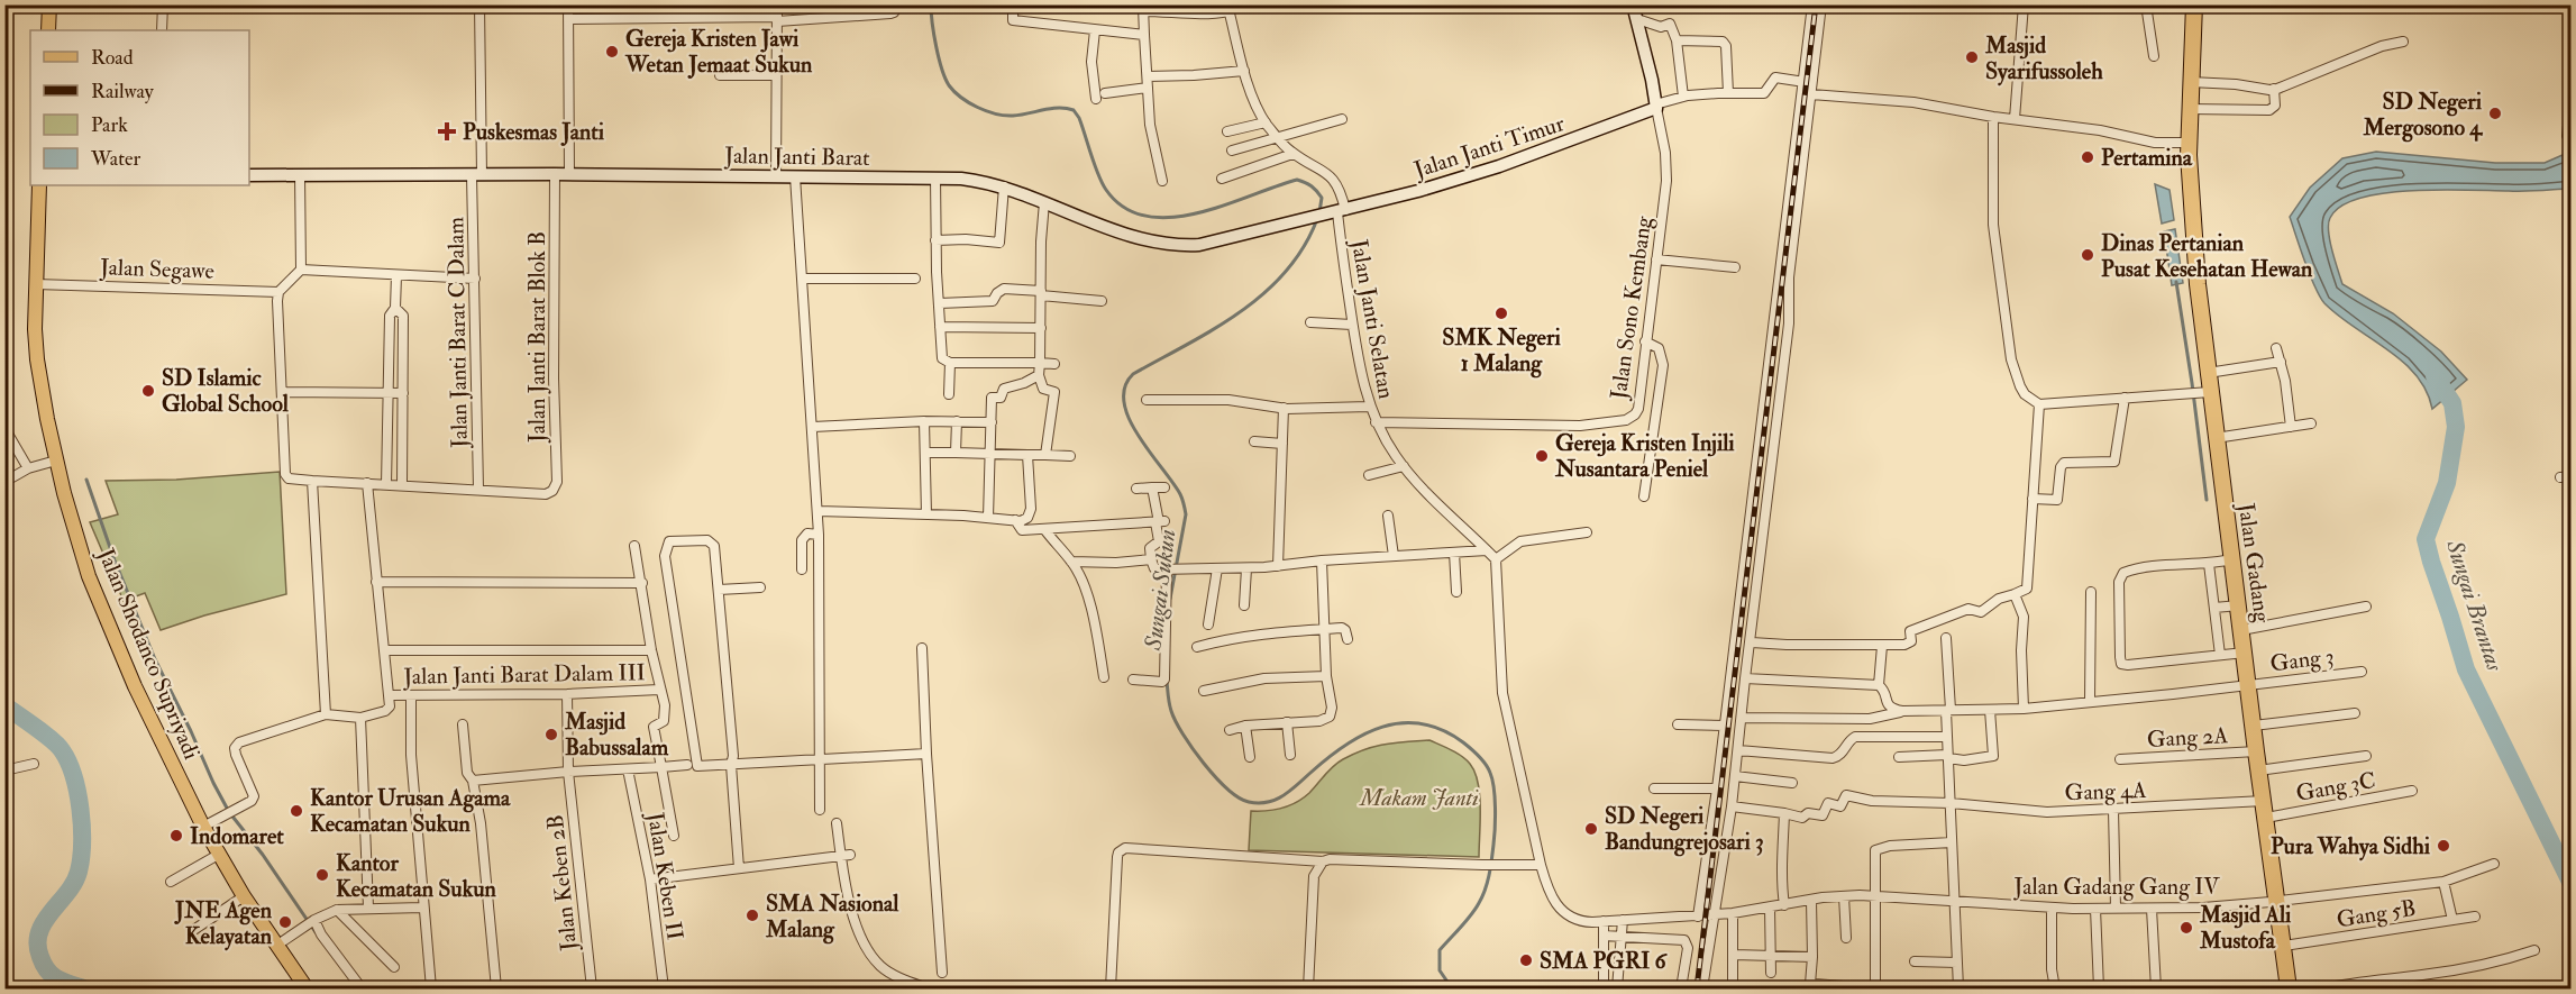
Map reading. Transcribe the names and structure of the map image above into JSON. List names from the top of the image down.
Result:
{
  "streets": {
    "highway": ["Jalan Gadang"],
    "main road": ["Jalan Shodanco Supriyadi"],
    "street": [
      "Jalan Janti Timur",
      "Jalan Janti Barat",
      "Jalan Segawe",
      "Jalan Sono Kembang",
      "Jalan Janti Selatan",
      "Jalan Janti Barat C Dalam",
      "Jalan Janti Barat Blok B",
      "Gang 3",
      "Jalan Janti Barat Dalam III",
      "Gang 2A",
      "Gang 3C",
      "Gang 4A",
      "Jalan Keben II",
      "Jalan Keben 2B",
      "Jalan Gadang Gang IV",
      "Gang 5B"
    ]
  },
  "crossings": [
    ["Jalan Janti Timur", "Jalan Janti Barat"],
    ["Jalan Janti Timur", "Jalan Sono Kembang"],
    ["Jalan Janti Timur", "Jalan Janti Selatan"],
    ["Jalan Janti Barat", "Jalan Janti Selatan"],
    ["Jalan Janti Barat", "Jalan Janti Barat C Dalam"],
    ["Jalan Janti Barat", "Jalan Janti Barat Blok B"],
    ["Jalan Segawe", "Jalan Shodanco Supriyadi"],
    ["Jalan Sono Kembang", "Jalan Janti Selatan"],
    ["Jalan Janti Barat C Dalam", "Jalan Janti Barat Blok B"],
    ["Jalan Gadang", "Gang 3"],
    ["Jalan Gadang", "Gang 2A"],
    ["Jalan Gadang", "Gang 3C"],
    ["Jalan Gadang", "Gang 4A"],
    ["Jalan Gadang", "Jalan Gadang Gang IV"],
    ["Jalan Gadang", "Gang 5B"],
    ["Jalan Janti Barat Dalam III", "Jalan Keben 2B"]
  ],
  "water": ["Sungai Sukun", "Sungai Brantas"],
  "parks": ["Makam Janti"],
  "places": {
    "other": [
      "Gereja Kristen Jawi Wetan Jemaat Sukun",
      "Masjid Syarifussoleh",
      "SD Negeri Mergosono 4",
      "Pertamina",
      "Dinas Pertanian Pusat Kesehatan Hewan",
      "SMK Negeri 1 Malang",
      "SD Islamic Global School",
      "Gereja Kristen Injili Nusantara Peniel",
      "Masjid Babussalam",
      "Kantor Urusan Agama Kecamatan Sukun",
      "SD Negeri Bandungrejosari 3",
      "Indomaret",
      "Pura Wahya Sidhi",
      "Kantor Kecamatan Sukun",
      "SMA Nasional Malang",
      "JNE Agen Kelayatan",
      "Masjid Ali Mustofa",
      "SMA PGRI 6"
    ],
    "health": ["Puskesmas Janti"]
  },
  "legend": [
    "Road",
    "Railway",
    "Park",
    "Water"
  ]
}
